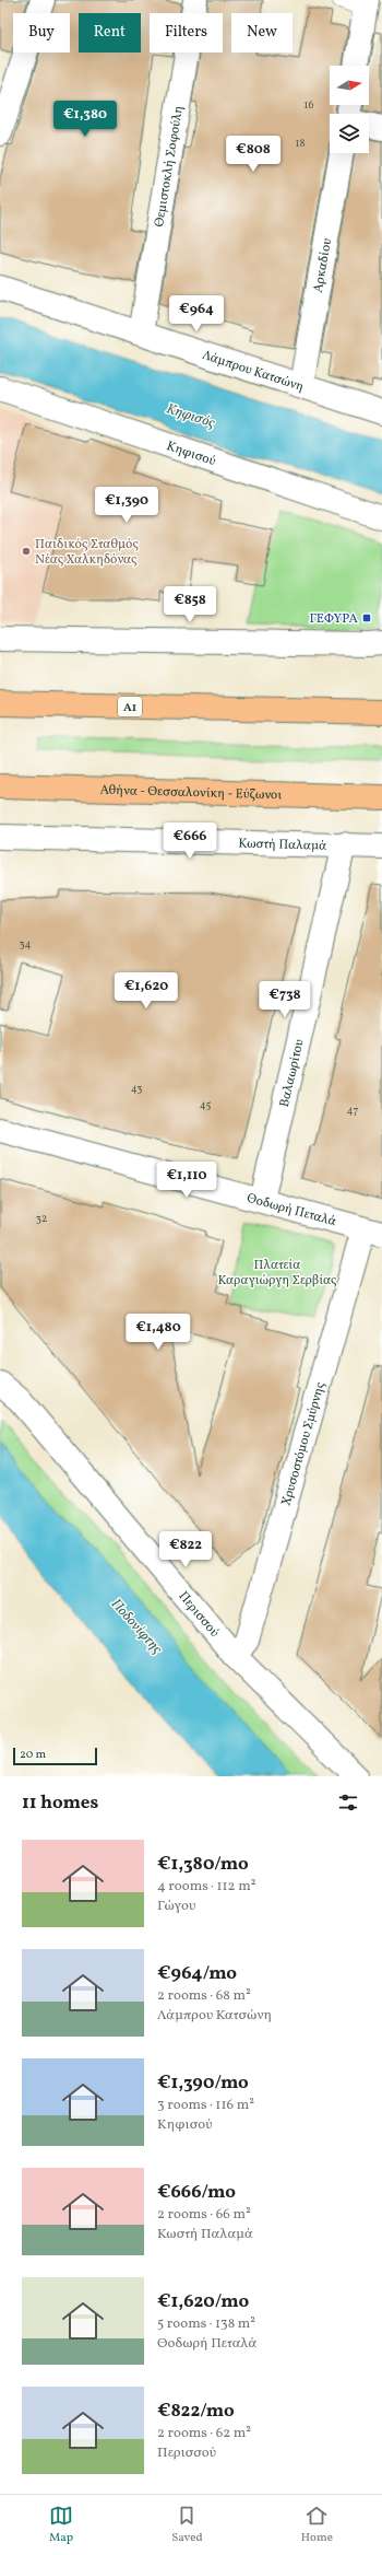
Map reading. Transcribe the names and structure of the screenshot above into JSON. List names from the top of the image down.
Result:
{
  "streets": {
    "highway": ["Α1", "Αθήνα - Θεσσαλονίκη - Εύζωνοι"],
    "street": [
      "Θεμιστοκλή Σοφούλη",
      "Αρκαδίου",
      "Λάμπρου Κατσώνη",
      "Κηφισού",
      "Κωστή Παλαμά",
      "Βαλαωρίτου",
      "Θοδωρή Πεταλά",
      "Χρυσοστόμου Σμύρνης",
      "Περισσού"
    ]
  },
  "crossings": [
    ["Θεμιστοκλή Σοφούλη", "Λάμπρου Κατσώνη"],
    ["Αρκαδίου", "Λάμπρου Κατσώνη"],
    ["Κωστή Παλαμά", "Βαλαωρίτου"],
    ["Βαλαωρίτου", "Θοδωρή Πεταλά"],
    ["Θοδωρή Πεταλά", "Χρυσοστόμου Σμύρνης"],
    ["Χρυσοστόμου Σμύρνης", "Περισσού"]
  ],
  "water": ["Κηφισός", "Ποδονίφτης"],
  "parks": ["Πλατεία Καραγιώργη Σερβίας"],
  "places": {
    "other": ["Παιδικός Σταθμός Νέας Χαλκηδόνας"],
    "transit": ["ΓΕΦΥΡΑ"]
  },
  "house_numbers": [
    "16",
    "18",
    "34",
    "43",
    "45",
    "47",
    "32"
  ],
  "scale_bar": "20 m",
  "north": "right",
  "page": {
    "chip": [
      "Buy",
      "Rent",
      "Filters",
      "New"
    ],
    "price": [
      "€1,380",
      "€808",
      "€964",
      "€1,390",
      "€858",
      "€666",
      "€1,620",
      "€738",
      "€1,110",
      "€1,480",
      "€822"
    ],
    "scale": "20 m",
    "heading": "11 homes",
    "list": [
      {
        "name": "€1,380/mo",
        "note": "4 rooms · 112 m² · Γώγου"
      },
      {
        "name": "€964/mo",
        "note": "2 rooms · 68 m² · Λάμπρου Κατσώνη"
      },
      {
        "name": "€1,390/mo",
        "note": "3 rooms · 116 m² · Κηφισού"
      },
      {
        "name": "€666/mo",
        "note": "2 rooms · 66 m² · Κωστή Παλαμά"
      },
      {
        "name": "€1,620/mo",
        "note": "5 rooms · 138 m² · Θοδωρή Πεταλά"
      },
      {
        "name": "€822/mo",
        "note": "2 rooms · 62 m² · Περισσού"
      }
    ],
    "tabs": ["Map", "Saved", "Home"]
  }
}
